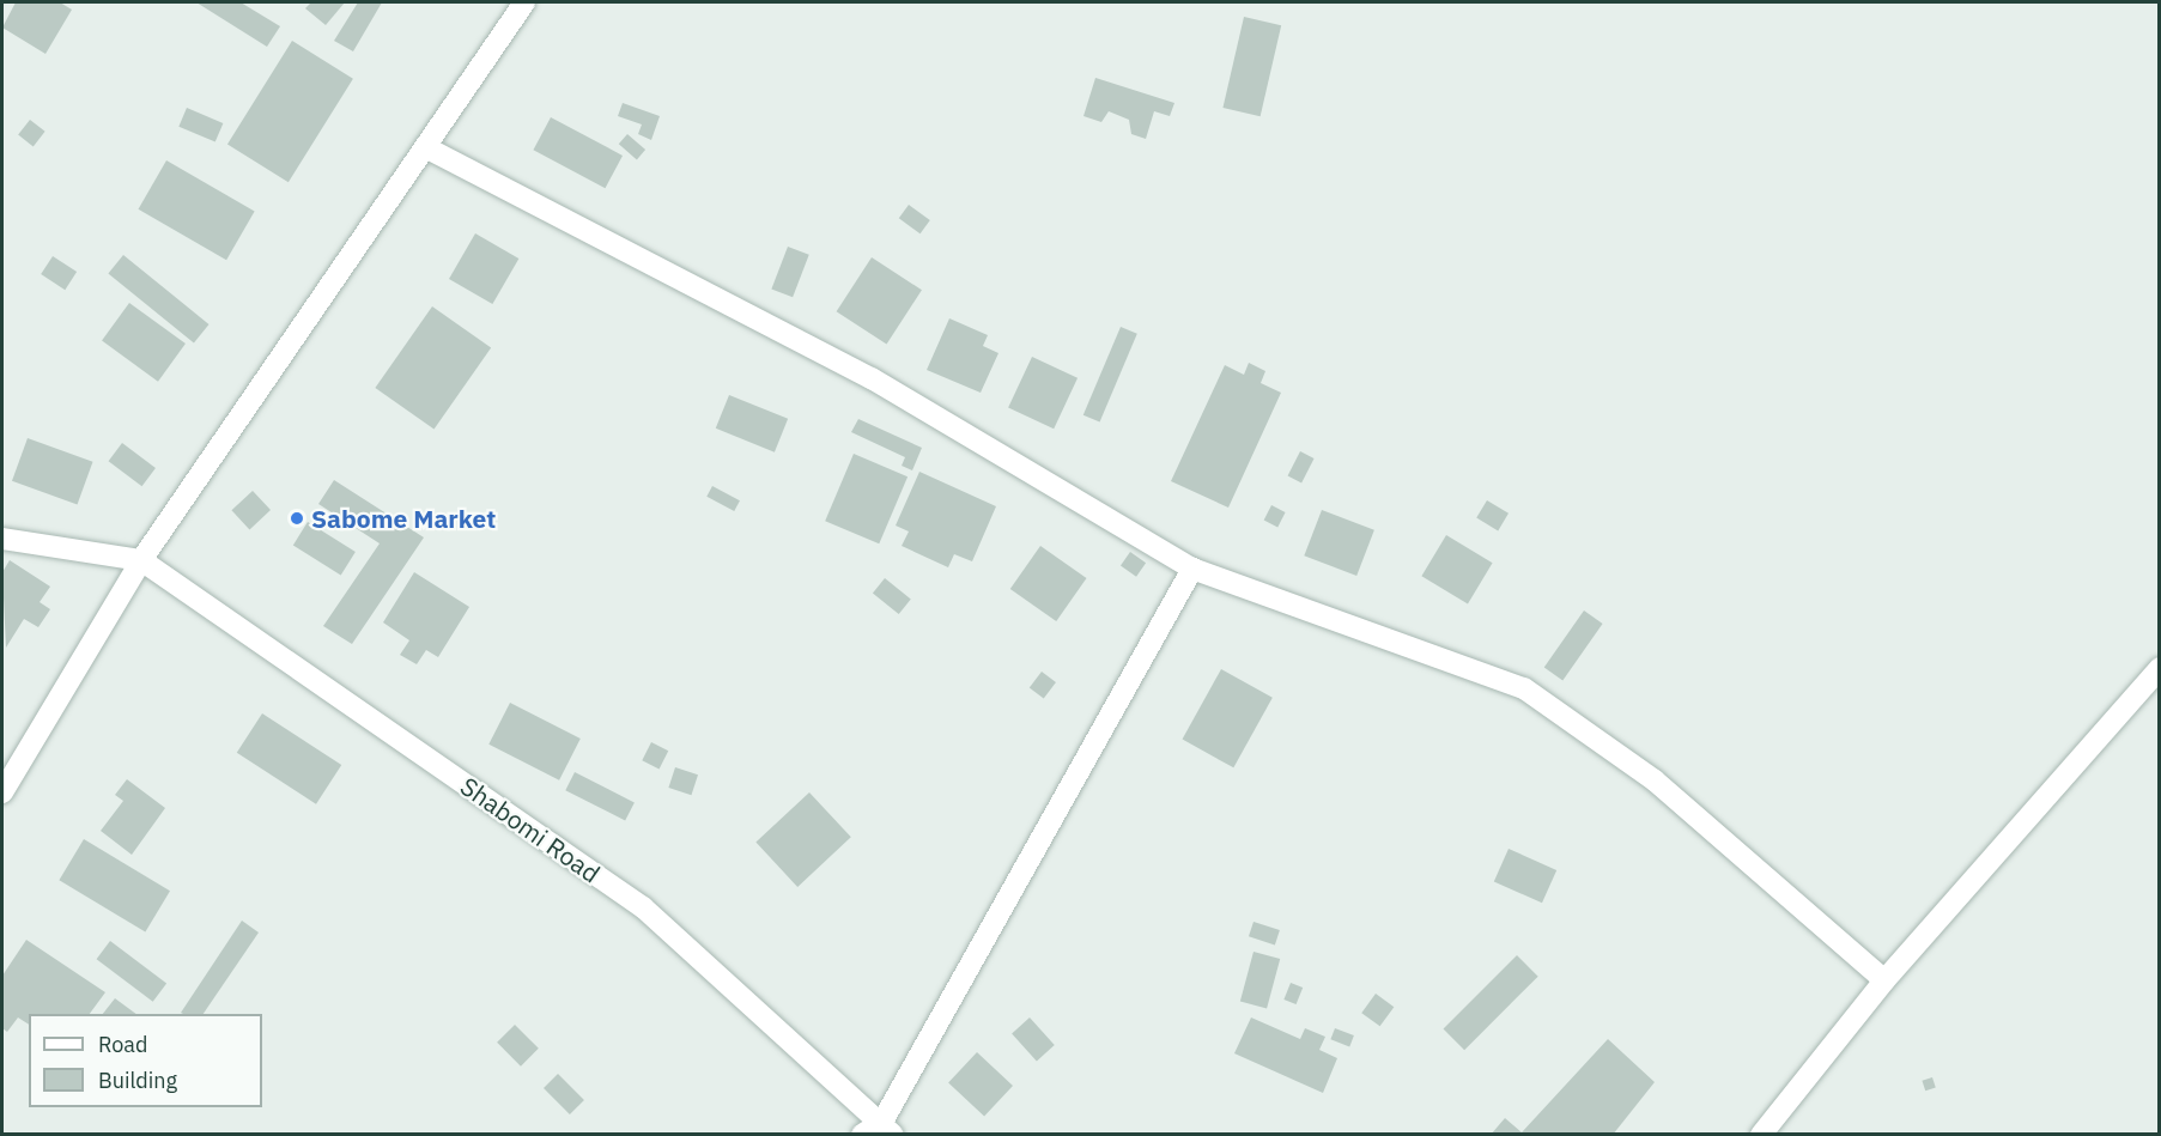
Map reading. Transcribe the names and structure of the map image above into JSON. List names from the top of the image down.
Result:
{
  "streets": {
    "street": ["Shabomi Road"]
  },
  "places": ["Sabome Market"],
  "legend": ["Road", "Building"]
}
